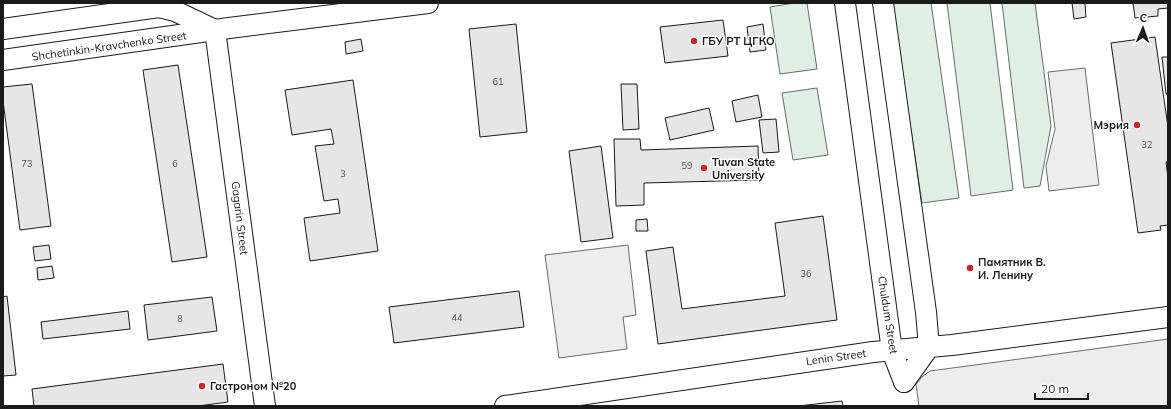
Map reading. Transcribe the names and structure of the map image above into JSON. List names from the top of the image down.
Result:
{
  "streets": {
    "street": [
      "Shchetinkin-Kravchenko Street",
      "Gagarin Street",
      "Chuldum Street",
      "Lenin Street"
    ]
  },
  "crossings": [
    ["Shchetinkin-Kravchenko Street", "Gagarin Street"],
    ["Chuldum Street", "Lenin Street"]
  ],
  "places": [
    "ГБУ РТ ЦГКО",
    "Мэрия",
    "Tuvan State University",
    "Памятник В. И. Ленину",
    "Гастроном №20"
  ],
  "house_numbers": [
    "61",
    "32",
    "73",
    "6",
    "59",
    "3",
    "36",
    "44",
    "8"
  ],
  "scale_bar": "20 m",
  "north": "top"
}
